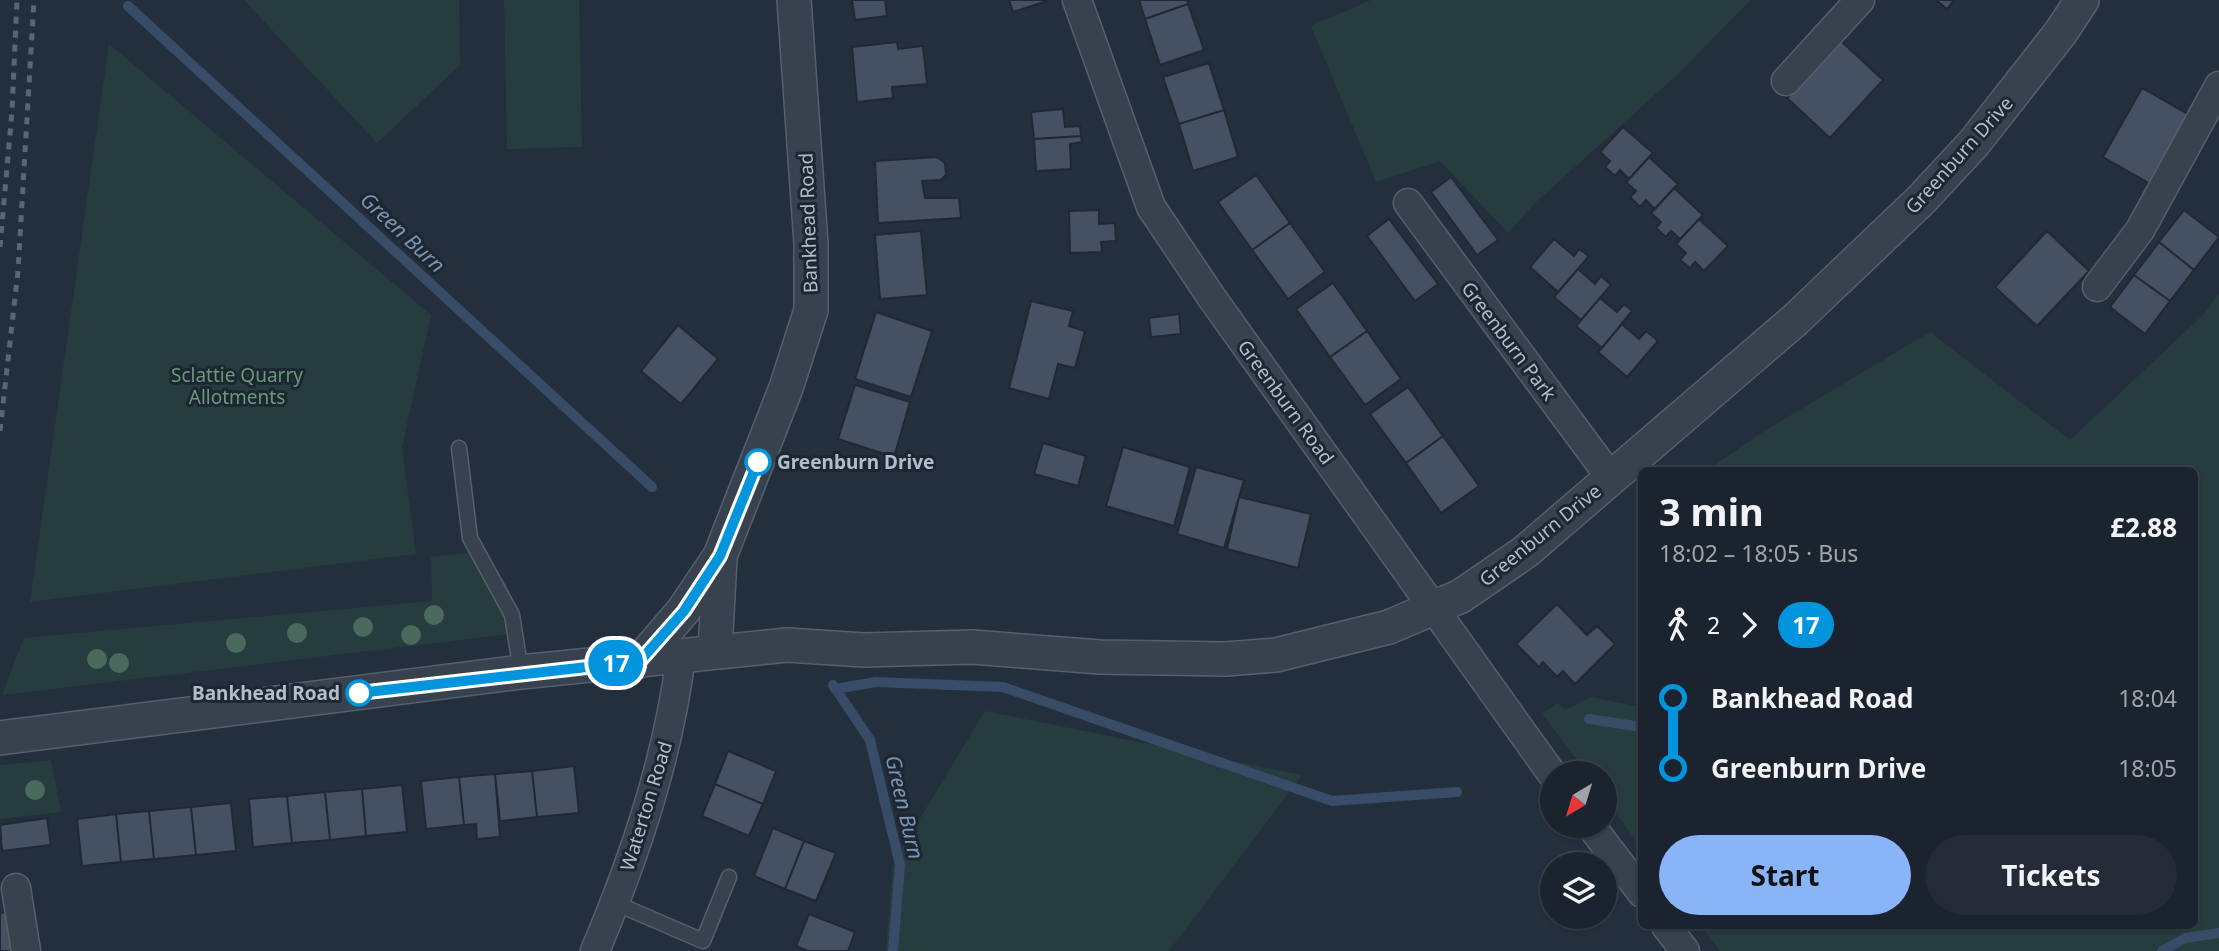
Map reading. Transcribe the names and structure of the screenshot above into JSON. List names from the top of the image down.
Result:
{
  "streets": {
    "street": [
      "Greenburn Drive",
      "Bankhead Road",
      "Greenburn Park",
      "Greenburn Road",
      "Waterton Road"
    ]
  },
  "crossings": [
    ["Greenburn Drive", "Bankhead Road"],
    ["Greenburn Drive", "Greenburn Park"],
    ["Greenburn Drive", "Greenburn Road"],
    ["Greenburn Drive", "Waterton Road"]
  ],
  "water": ["Green Burn"],
  "parks": ["Sclattie Quarry Allotments"],
  "places": ["Greenburn Drive", "Bankhead Road"],
  "lines": ["bus line 17"],
  "north": "bottom left",
  "page": {
    "on_map": "17",
    "heading": ["3 min", "18:02 – 18:05 · Bus", "£2.88"],
    "legs": ["2", "17"],
    "list": [
      {
        "name": "Bankhead Road",
        "value": "18:04"
      },
      {
        "name": "Greenburn Drive",
        "value": "18:05"
      }
    ],
    "buttons": ["Start", "Tickets"]
  }
}
